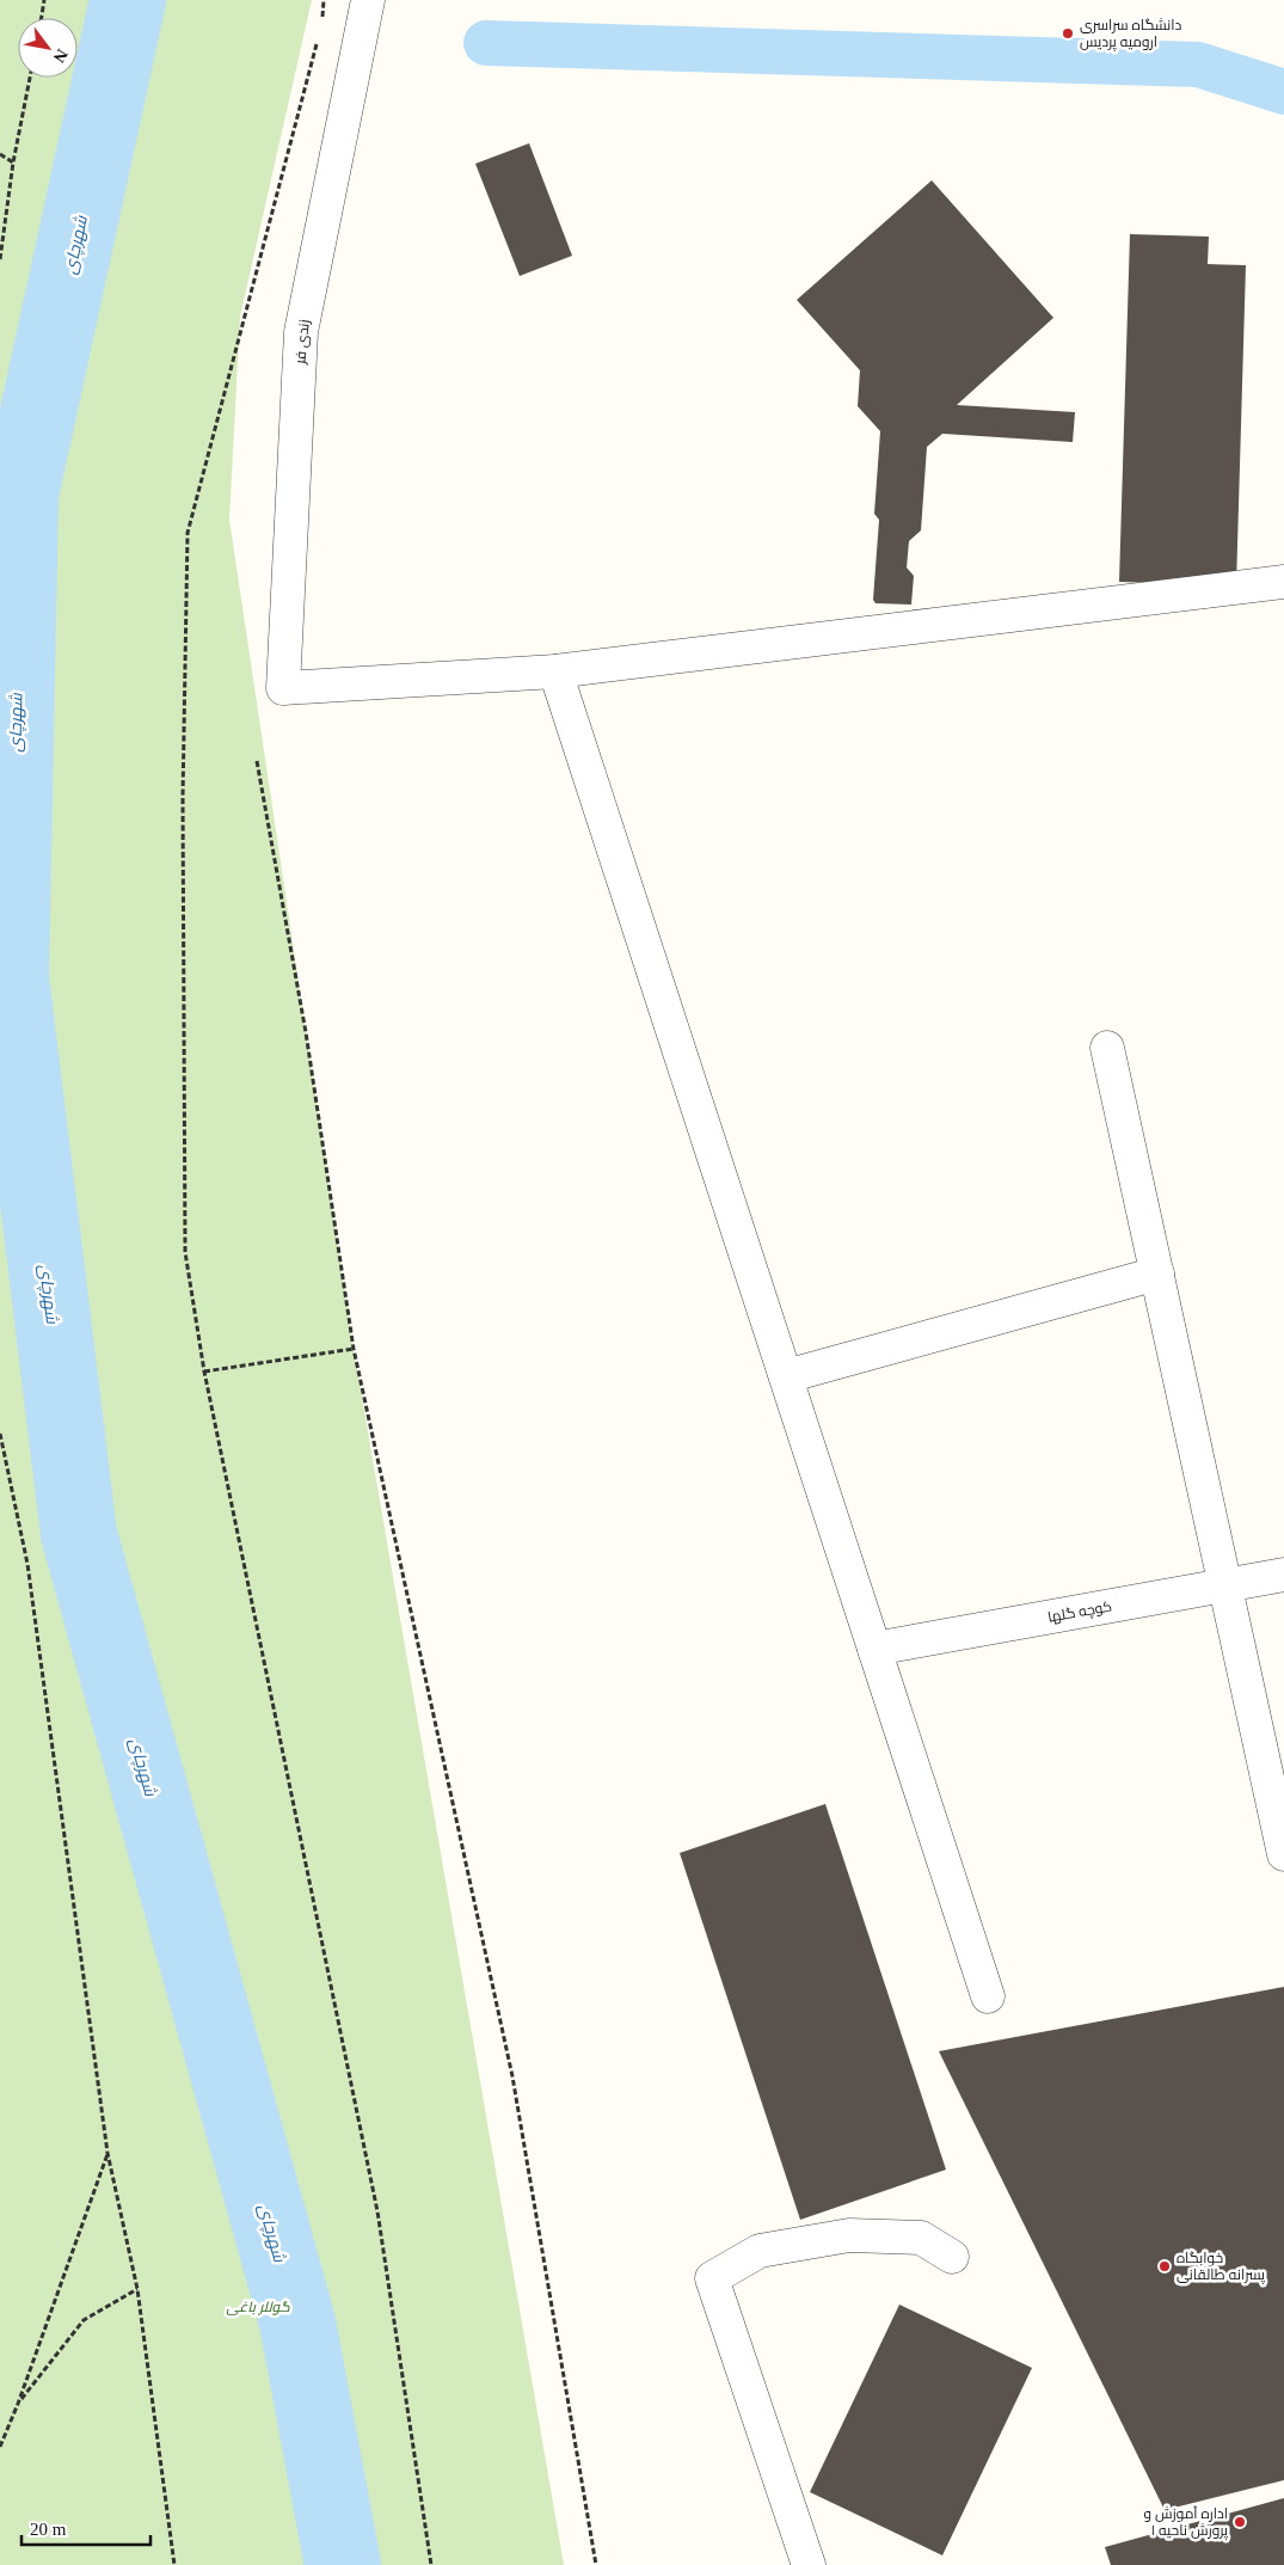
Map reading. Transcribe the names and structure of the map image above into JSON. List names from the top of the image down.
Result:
{
  "streets": {
    "street": ["زندی فر", "کوچه گلها"]
  },
  "water": ["شهرچای"],
  "parks": ["گوللر باغی"],
  "places": ["دانشگاه سراسری ارومیه پردیس", "خوابگاه پسرانه طالقانی", "اداره آموزش و پرورش ناحیه ۱"],
  "scale_bar": "20 m",
  "north": "bottom right"
}
